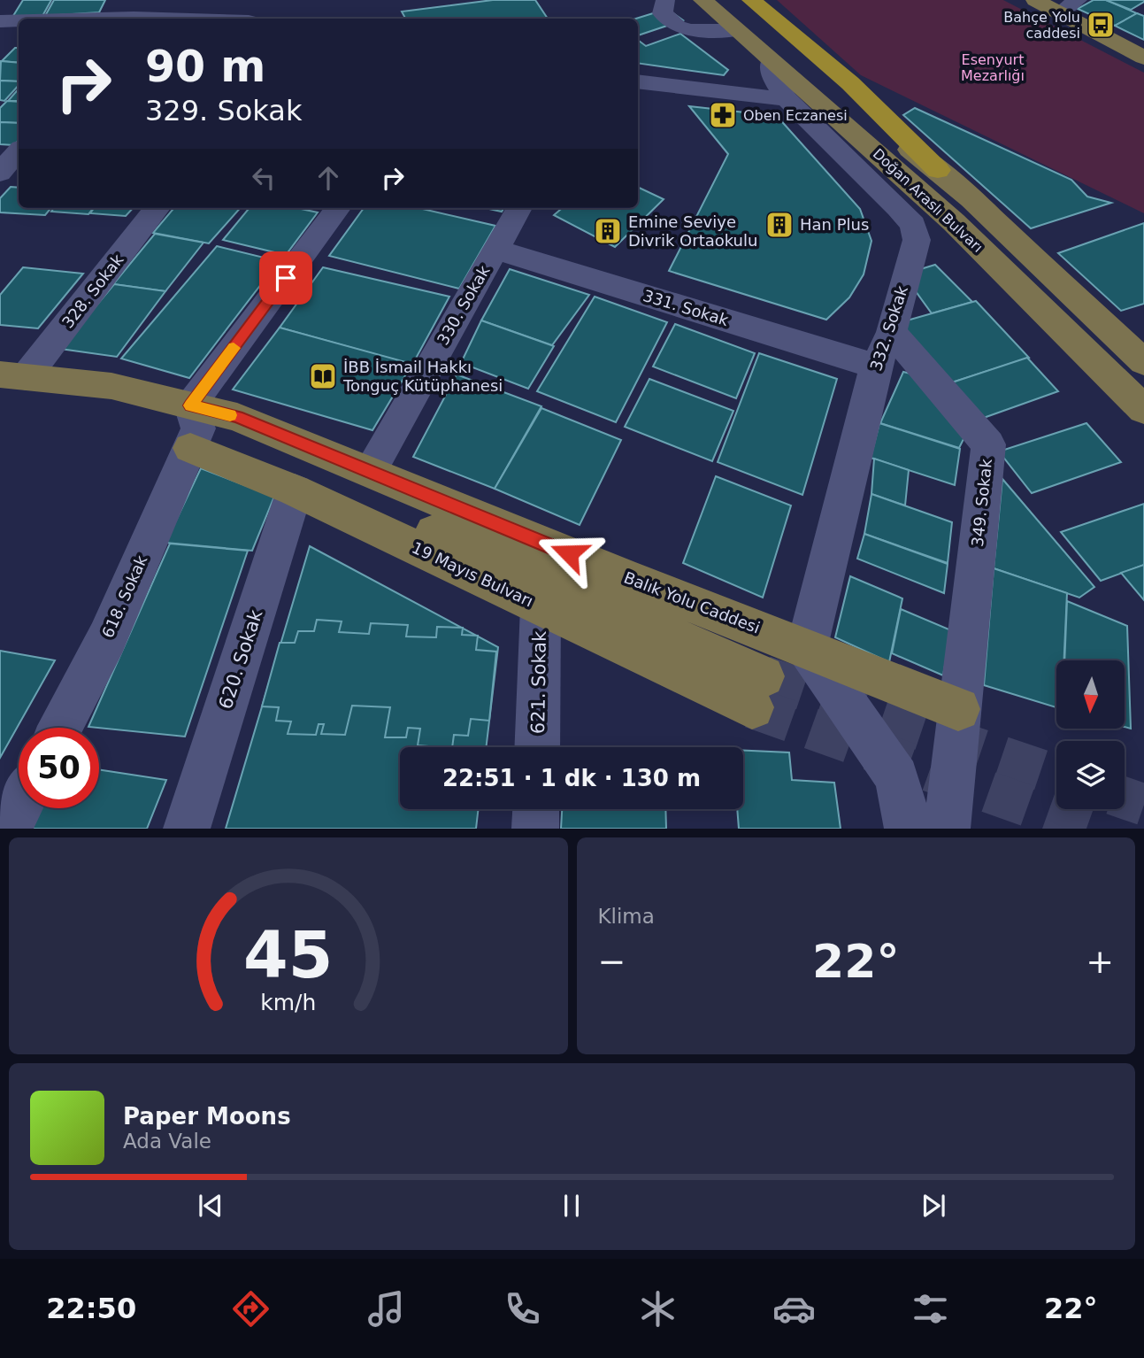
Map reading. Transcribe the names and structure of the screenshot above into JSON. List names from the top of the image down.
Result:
{
  "streets": {
    "main road": ["Doğan Araslı Bulvarı", "19 Mayıs Bulvarı", "Balık Yolu Caddesi"],
    "street": [
      "328. Sokak",
      "330. Sokak",
      "331. Sokak",
      "332. Sokak",
      "349. Sokak",
      "618. Sokak",
      "620. Sokak",
      "621. Sokak"
    ]
  },
  "crossings": [
    ["Doğan Araslı Bulvarı", "332. Sokak"],
    ["328. Sokak", "Balık Yolu Caddesi"],
    ["330. Sokak", "331. Sokak"],
    ["330. Sokak", "Balık Yolu Caddesi"],
    ["331. Sokak", "332. Sokak"],
    ["332. Sokak", "349. Sokak"],
    ["332. Sokak", "Balık Yolu Caddesi"],
    ["349. Sokak", "Balık Yolu Caddesi"],
    ["19 Mayıs Bulvarı", "618. Sokak"],
    ["19 Mayıs Bulvarı", "Balık Yolu Caddesi"],
    ["19 Mayıs Bulvarı", "620. Sokak"],
    ["19 Mayıs Bulvarı", "621. Sokak"],
    ["618. Sokak", "Balık Yolu Caddesi"]
  ],
  "parks": ["Esenyurt Mezarlığı"],
  "places": {
    "bus stop": ["Bahçe Yolu caddesi"],
    "pharmacy": ["Oben Eczanesi"],
    "building": ["Han Plus", "Emine Seviye Divrik Ortaokulu"],
    "library": ["İBB İsmail Hakkı Tonguç Kütüphanesi"]
  },
  "north": "bottom",
  "page": {
    "turn": ["90 m", "329. Sokak"],
    "limit": "50",
    "trip": "22:51 · 1 dk · 130 m",
    "tile": "Klima",
    "heat": ["−", "22°", "+"],
    "song": ["Paper Moons", "Ada Vale"],
    "tabs": ["22:50", "22°"],
    "gauge": ["45", "km/h"]
  }
}
